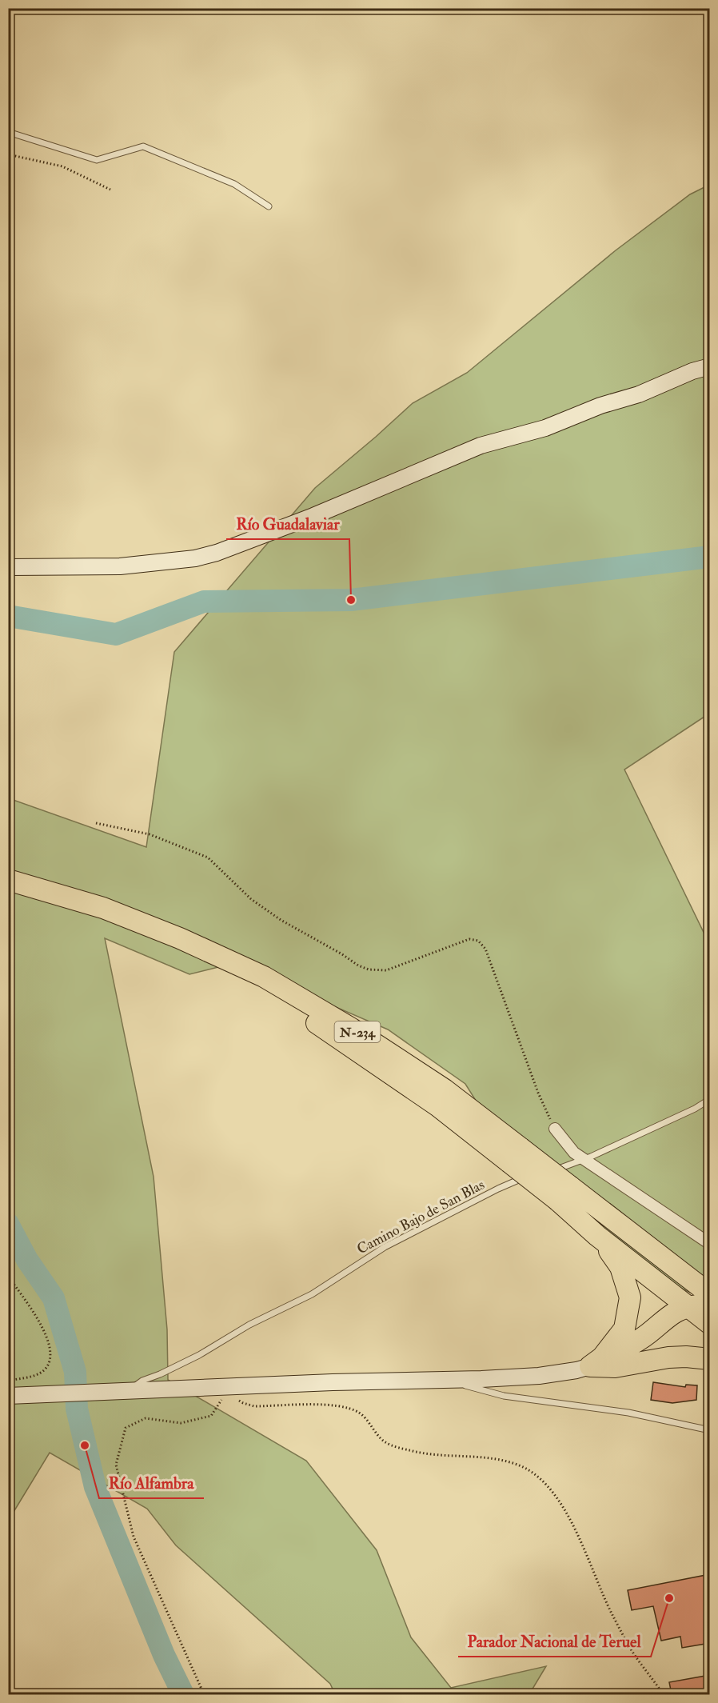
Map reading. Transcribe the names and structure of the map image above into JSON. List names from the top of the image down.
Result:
{
  "streets": {
    "highway": ["N-234"],
    "lane": ["Camino Bajo de San Blas"]
  },
  "places": ["Río Guadalaviar", "Río Alfambra", "Parador Nacional de Teruel"]
}
